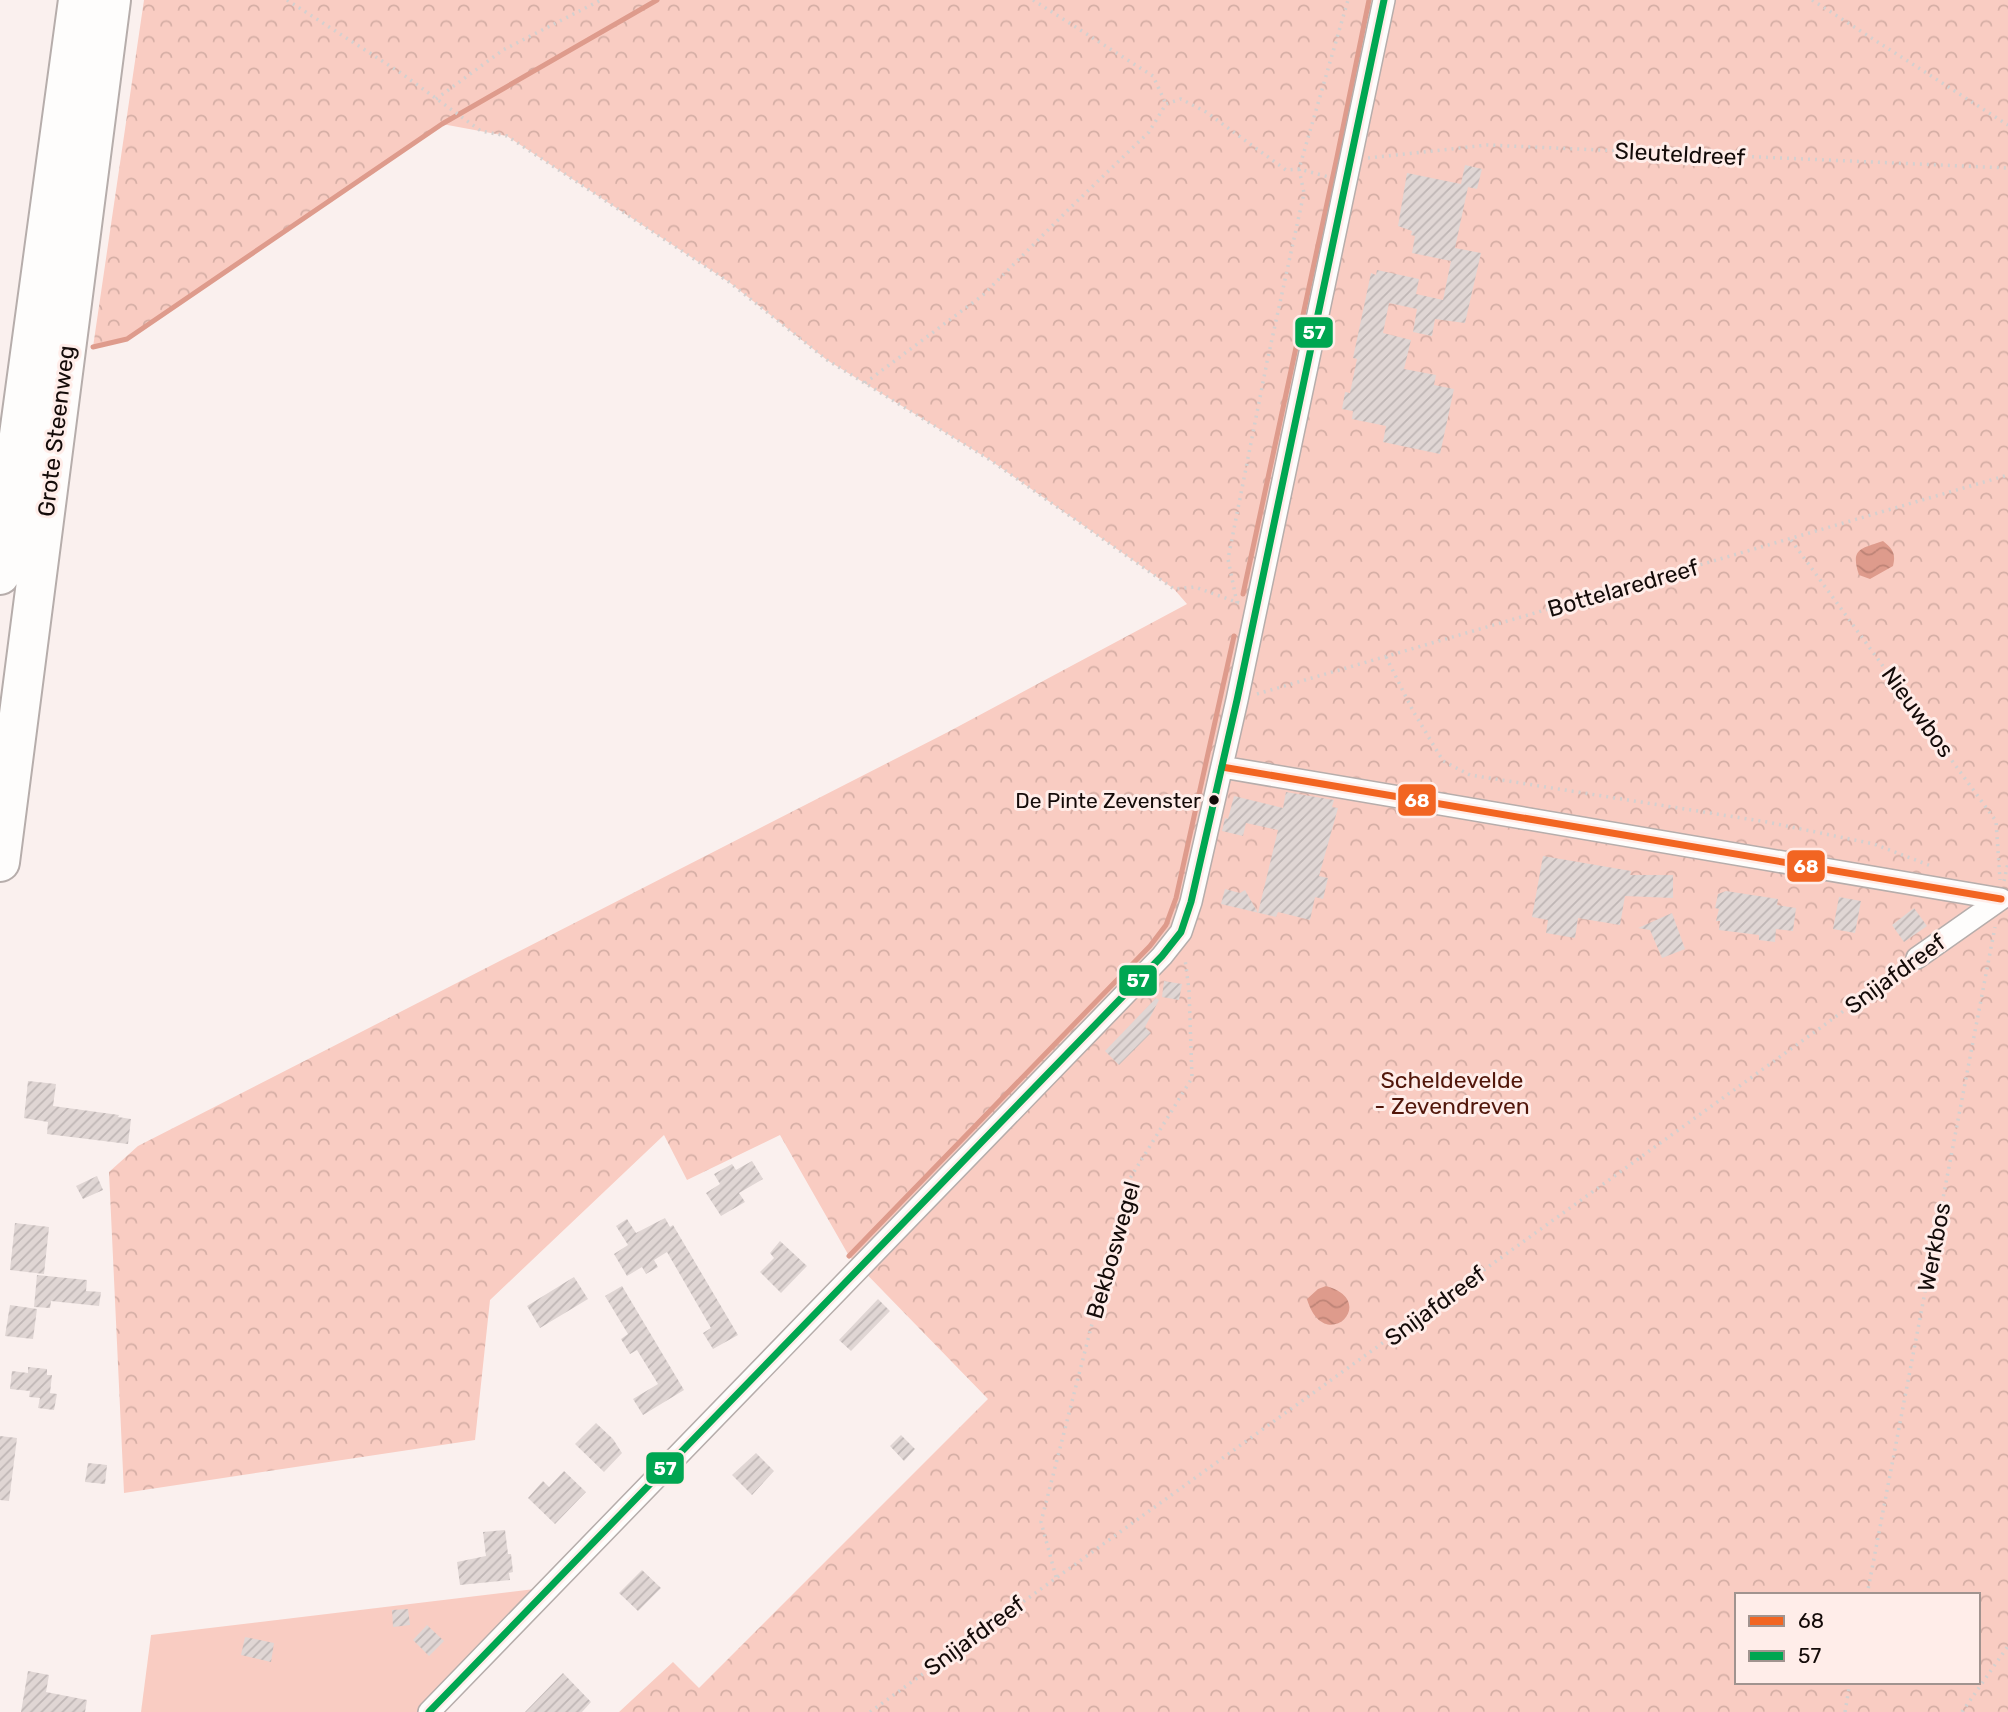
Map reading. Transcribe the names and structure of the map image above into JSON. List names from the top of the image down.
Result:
{
  "streets": {
    "highway": ["Grote Steenweg"],
    "street": ["Snijafdreef"],
    "path": [
      "Sleuteldreef",
      "Bottelaredreef",
      "Nieuwbos",
      "Werkbos",
      "Bekboswegel"
    ]
  },
  "crossings": [
    ["Bottelaredreef", "Nieuwbos"],
    ["Nieuwbos", "Snijafdreef"],
    ["Nieuwbos", "Werkbos"],
    ["Snijafdreef", "Werkbos"],
    ["Snijafdreef", "Bekboswegel"]
  ],
  "parks": ["Scheldevelde - Zevendreven"],
  "places": ["De Pinte Zevenster"],
  "lines": ["transit line 57", "transit line 68"],
  "legend": ["68", "57"]
}
